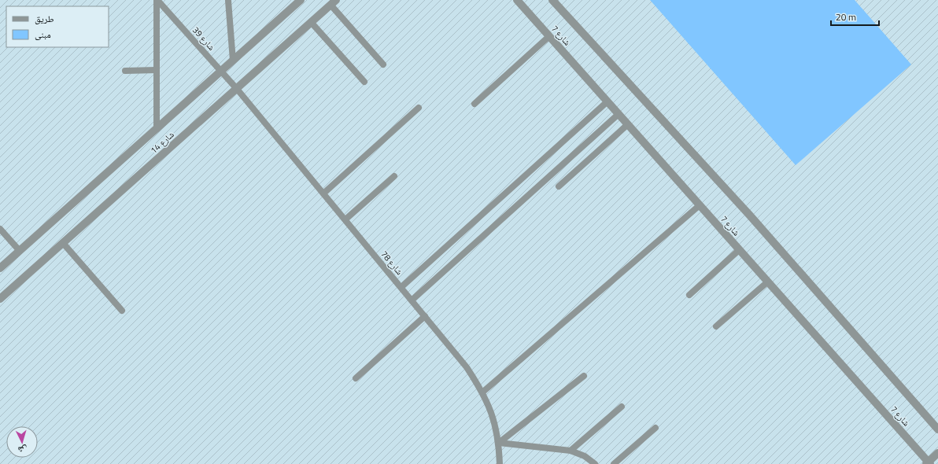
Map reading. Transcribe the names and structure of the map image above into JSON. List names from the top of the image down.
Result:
{
  "streets": {
    "street": ["شارع 7", "شارع 14"],
    "lane": ["شارع 39", "شارع 78"]
  },
  "crossings": [
    ["شارع 39", "شارع 14"],
    ["شارع 39", "شارع 78"],
    ["شارع 14", "شارع 78"]
  ],
  "legend": ["طريق", "مبنى"],
  "scale_bar": "20 m",
  "north": "bottom"
}
